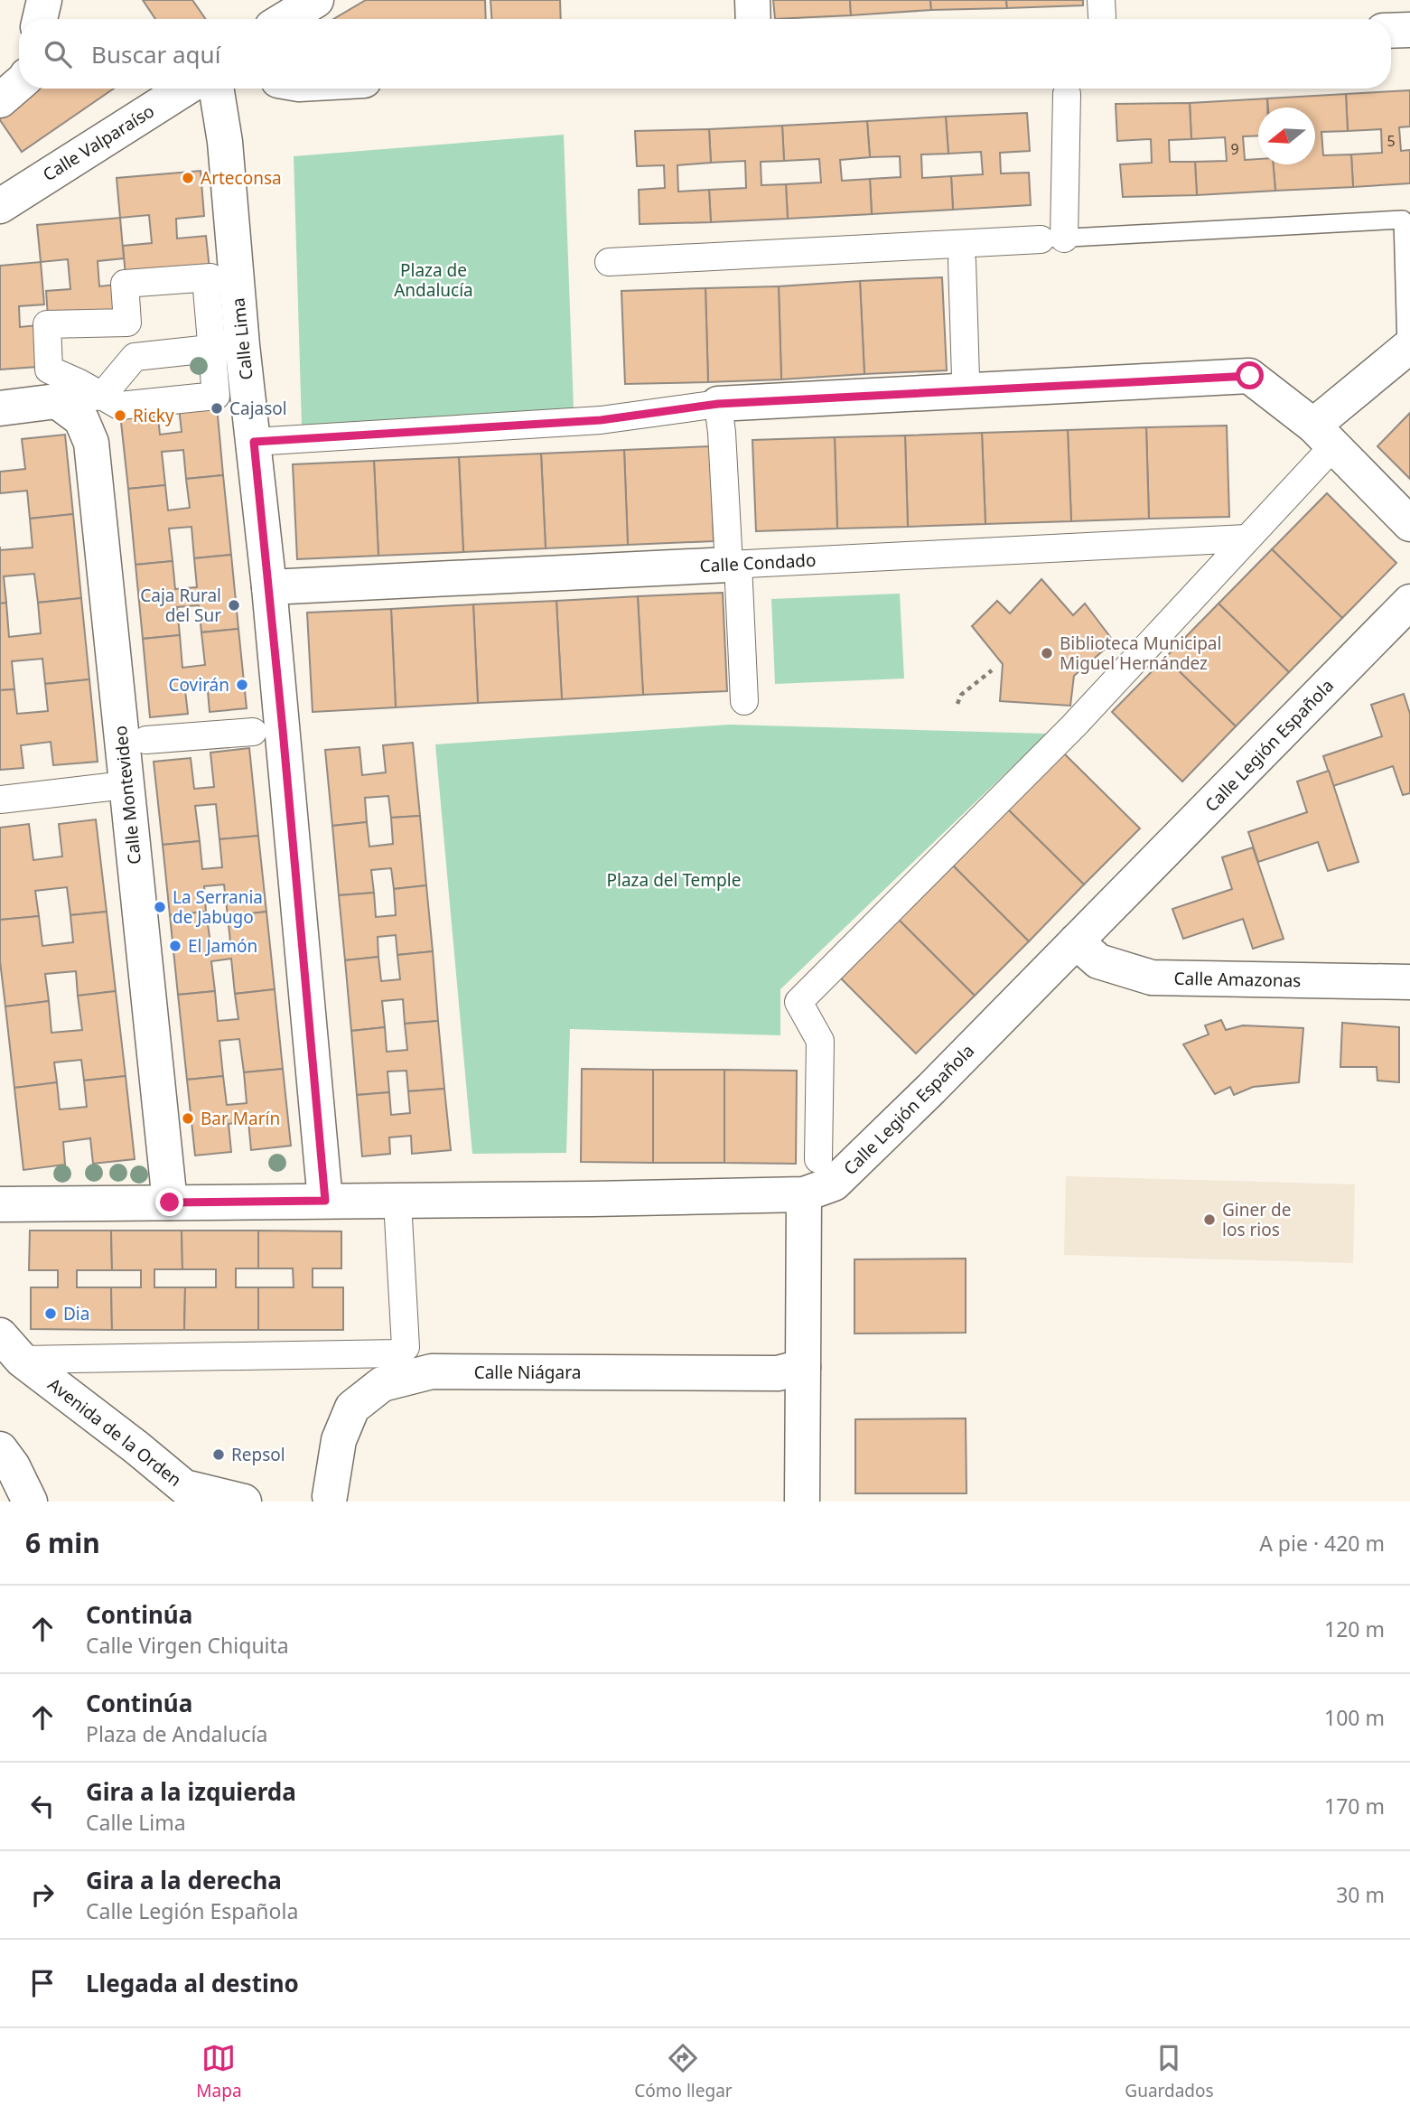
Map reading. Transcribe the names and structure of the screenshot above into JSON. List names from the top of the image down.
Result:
{
  "streets": {
    "main road": [
      "Calle Valparaíso",
      "Calle Lima",
      "Calle Condado",
      "Calle Legión Española",
      "Calle Montevideo",
      "Calle Amazonas",
      "Calle Niágara",
      "Avenida de la Orden"
    ]
  },
  "crossings": [
    ["Calle Lima", "Calle Condado"],
    ["Calle Lima", "Calle Legión Española"],
    ["Calle Legión Española", "Calle Montevideo"],
    ["Calle Legión Española", "Calle Amazonas"]
  ],
  "parks": ["Plaza de Andalucía", "Plaza del Temple"],
  "places": [
    "Arteconsa",
    "Cajasol",
    "Ricky",
    "Caja Rural del Sur",
    "Biblioteca Municipal Miguel Hernández",
    "Covirán",
    "La Serrania de Jabugo",
    "El Jamón",
    "Bar Marín",
    "Giner de los rios",
    "Dia",
    "Repsol"
  ],
  "house_numbers": ["5", "9"],
  "north": "left",
  "page": {
    "search": "Buscar aquí",
    "heading": ["6 min", "A pie · 420 m"],
    "list": [
      ["Continúa", "Calle Virgen Chiquita", "120 m"],
      ["Continúa", "Plaza de Andalucía", "100 m"],
      ["Gira a la izquierda", "Calle Lima", "170 m"],
      ["Gira a la derecha", "Calle Legión Española", "30 m"],
      "Llegada al destino"
    ],
    "nav": ["Mapa", "Cómo llegar", "Guardados"]
  }
}
